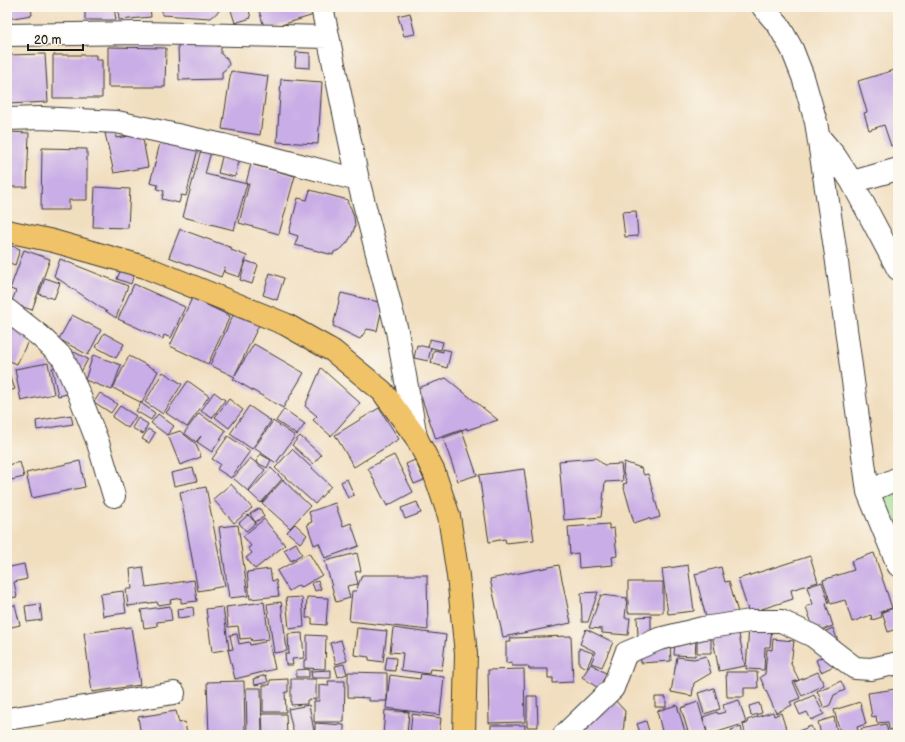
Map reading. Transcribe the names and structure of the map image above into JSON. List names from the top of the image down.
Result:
{
  "scale_bar": "20 m"
}
